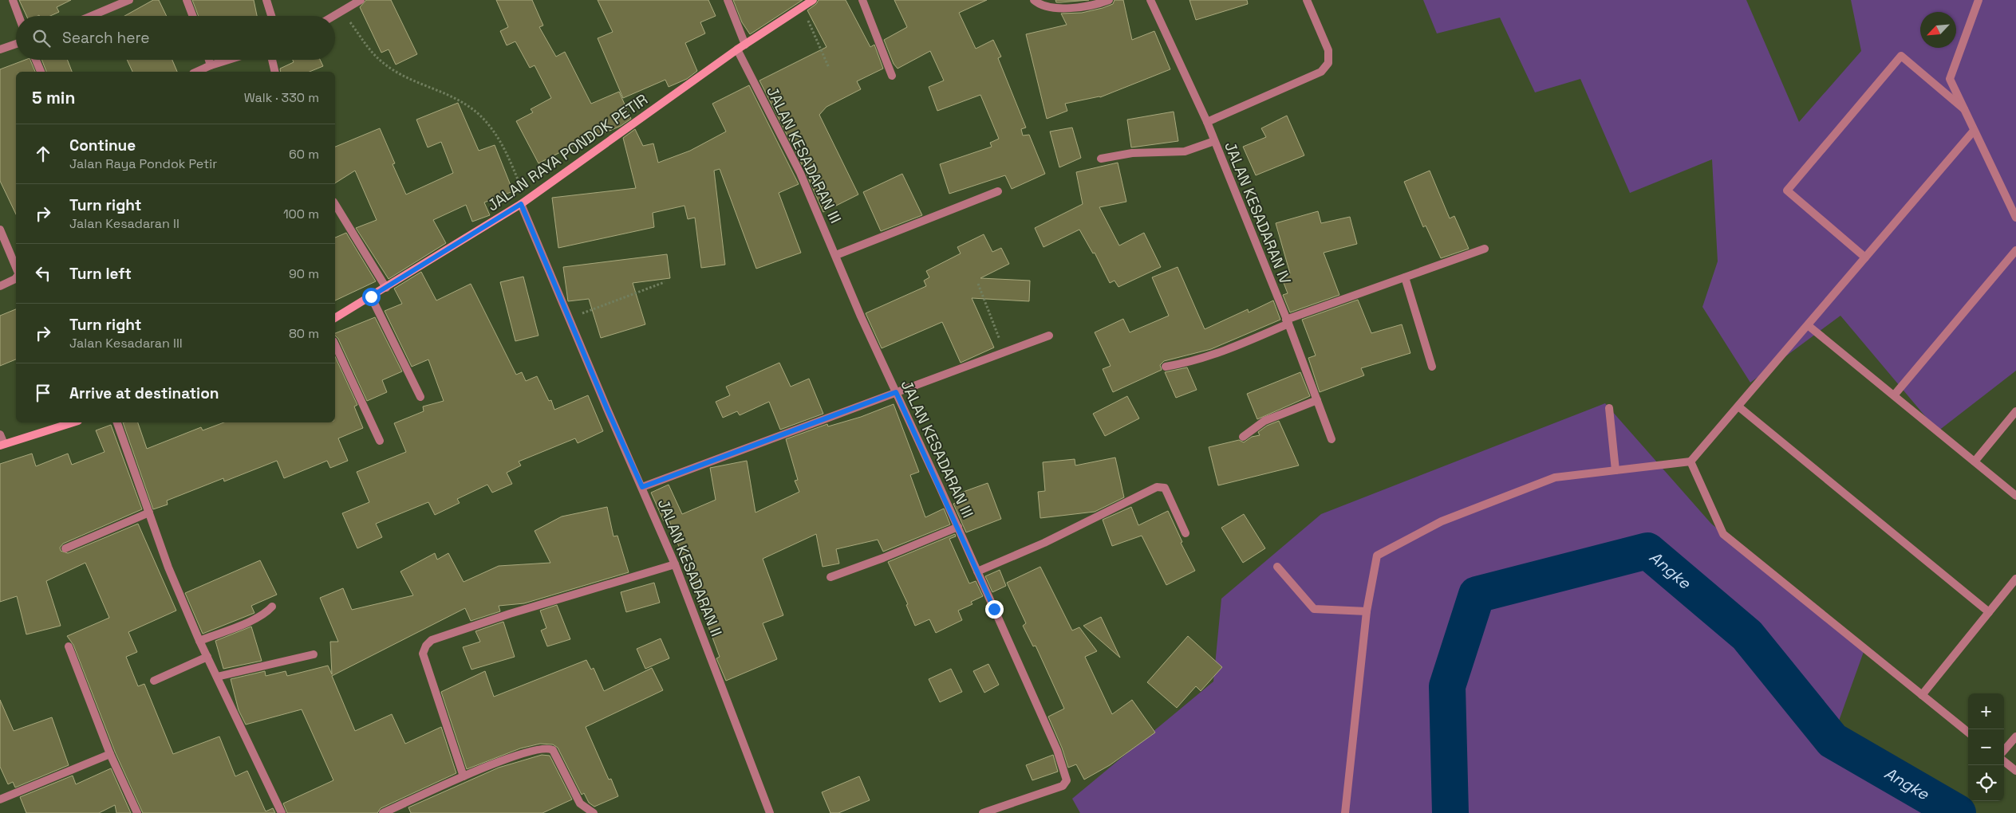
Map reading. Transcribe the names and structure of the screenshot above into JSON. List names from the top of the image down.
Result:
{
  "streets": {
    "main road": ["JALAN RAYA PONDOK PETIR"],
    "street": ["JALAN KESADARAN III", "JALAN KESADARAN IV", "JALAN KESADARAN II"]
  },
  "crossings": [
    ["JALAN RAYA PONDOK PETIR", "JALAN KESADARAN III"],
    ["JALAN RAYA PONDOK PETIR", "JALAN KESADARAN II"]
  ],
  "water": ["Angke"],
  "north": "bottom left",
  "page": {
    "search": "Search here",
    "heading": ["5 min", "Walk · 330 m"],
    "list": [
      ["Continue", "Jalan Raya Pondok Petir", "60 m"],
      ["Turn right", "Jalan Kesadaran II", "100 m"],
      ["Turn left", "90 m"],
      ["Turn right", "Jalan Kesadaran III", "80 m"],
      "Arrive at destination"
    ],
    "map_buttons": ["+", "−"]
  }
}
